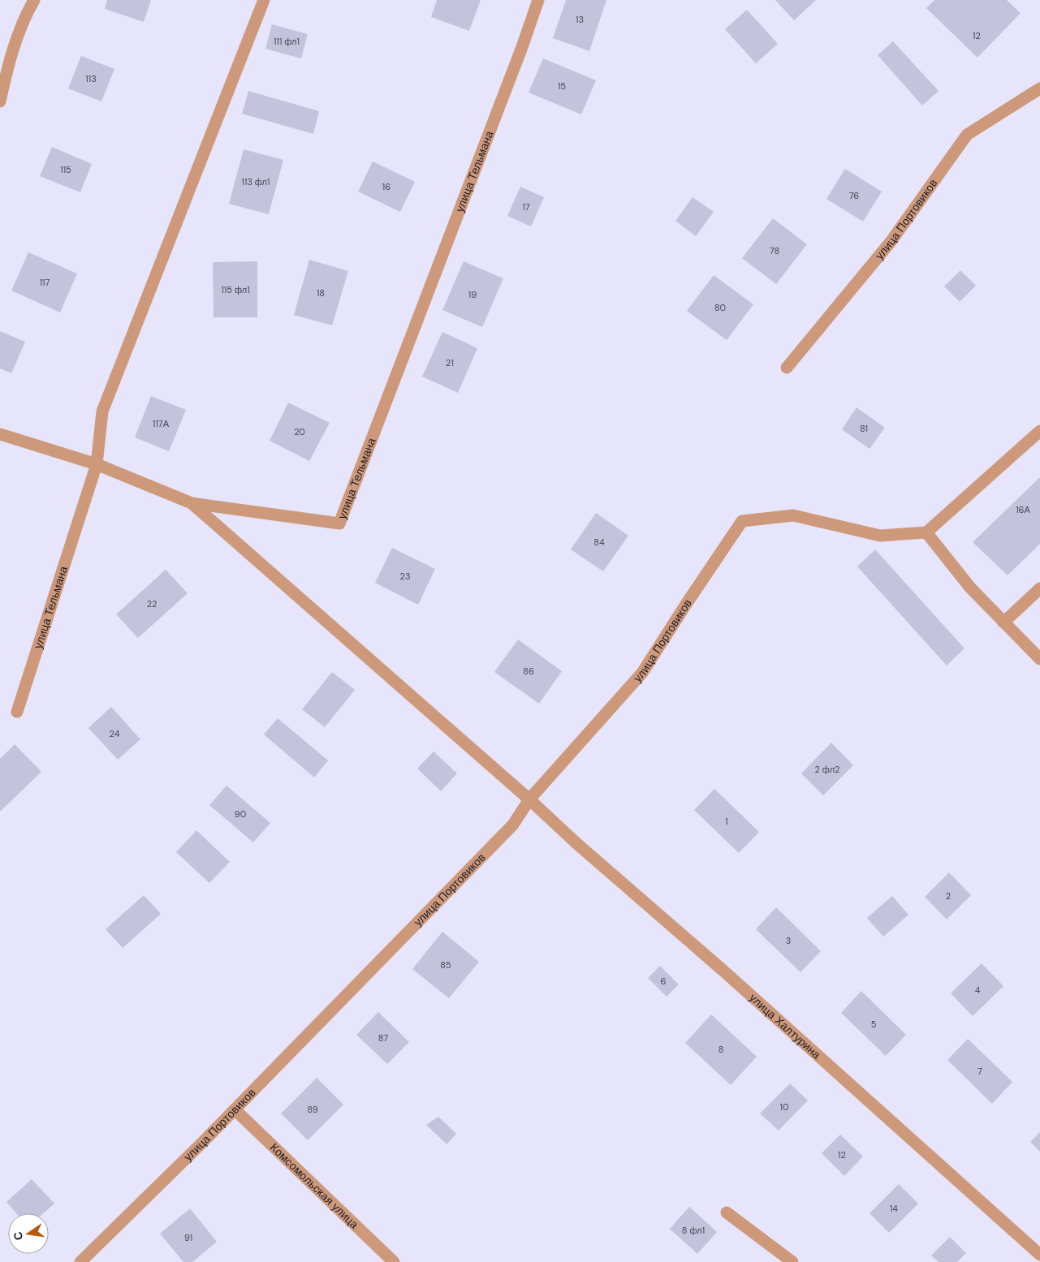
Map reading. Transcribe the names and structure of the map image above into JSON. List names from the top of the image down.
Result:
{
  "streets": {
    "street": [
      "улица Тельмана",
      "улица Портовиков",
      "улица Халтурина",
      "Комсомольская улица"
    ]
  },
  "crossings": [
    ["улица Тельмана", "улица Халтурина"],
    ["улица Портовиков", "улица Халтурина"],
    ["улица Портовиков", "Комсомольская улица"]
  ],
  "house_numbers": [
    "13",
    "12",
    "111 фл1",
    "113",
    "15",
    "115",
    "113 фл1",
    "16",
    "76",
    "17",
    "78",
    "117",
    "115 фл1",
    "18",
    "19",
    "80",
    "21",
    "117А",
    "81",
    "20",
    "16А",
    "84",
    "23",
    "22",
    "86",
    "24",
    "2 фл2",
    "90",
    "1",
    "2",
    "3",
    "85",
    "6",
    "4",
    "5",
    "87",
    "8",
    "7",
    "10",
    "89",
    "12",
    "14",
    "8 фл1",
    "91"
  ],
  "north": "left"
}
